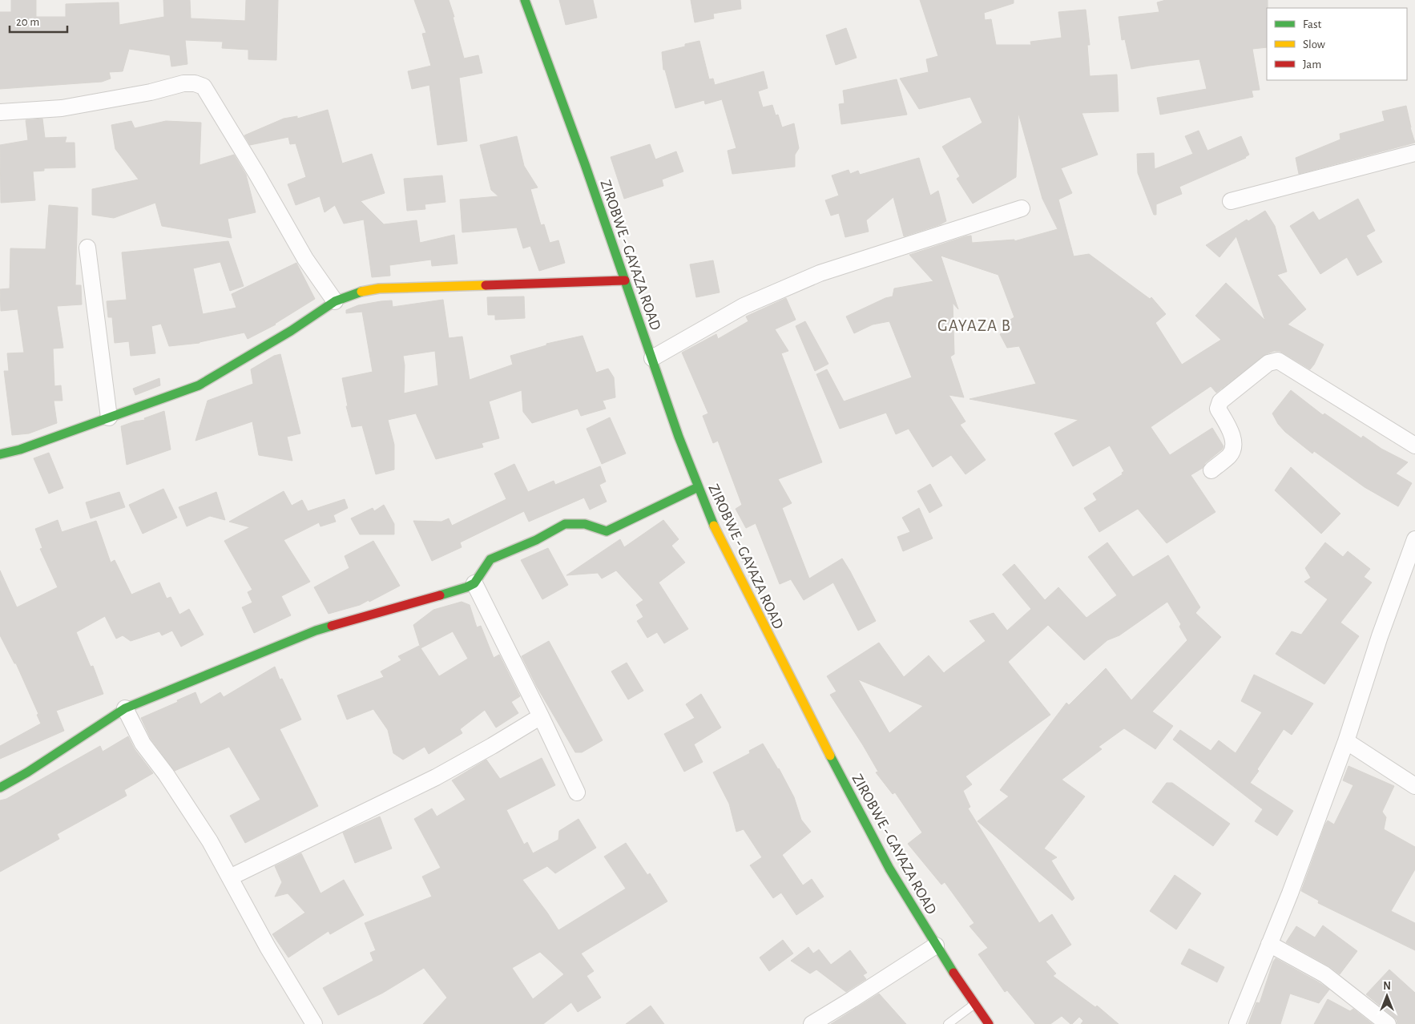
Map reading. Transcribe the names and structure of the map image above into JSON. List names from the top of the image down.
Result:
{
  "streets": {
    "street": ["ZIROBWE - GAYAZA ROAD"]
  },
  "districts": ["GAYAZA B"],
  "legend": ["Fast", "Slow", "Jam"],
  "scale_bar": "20 m",
  "north": "top"
}
